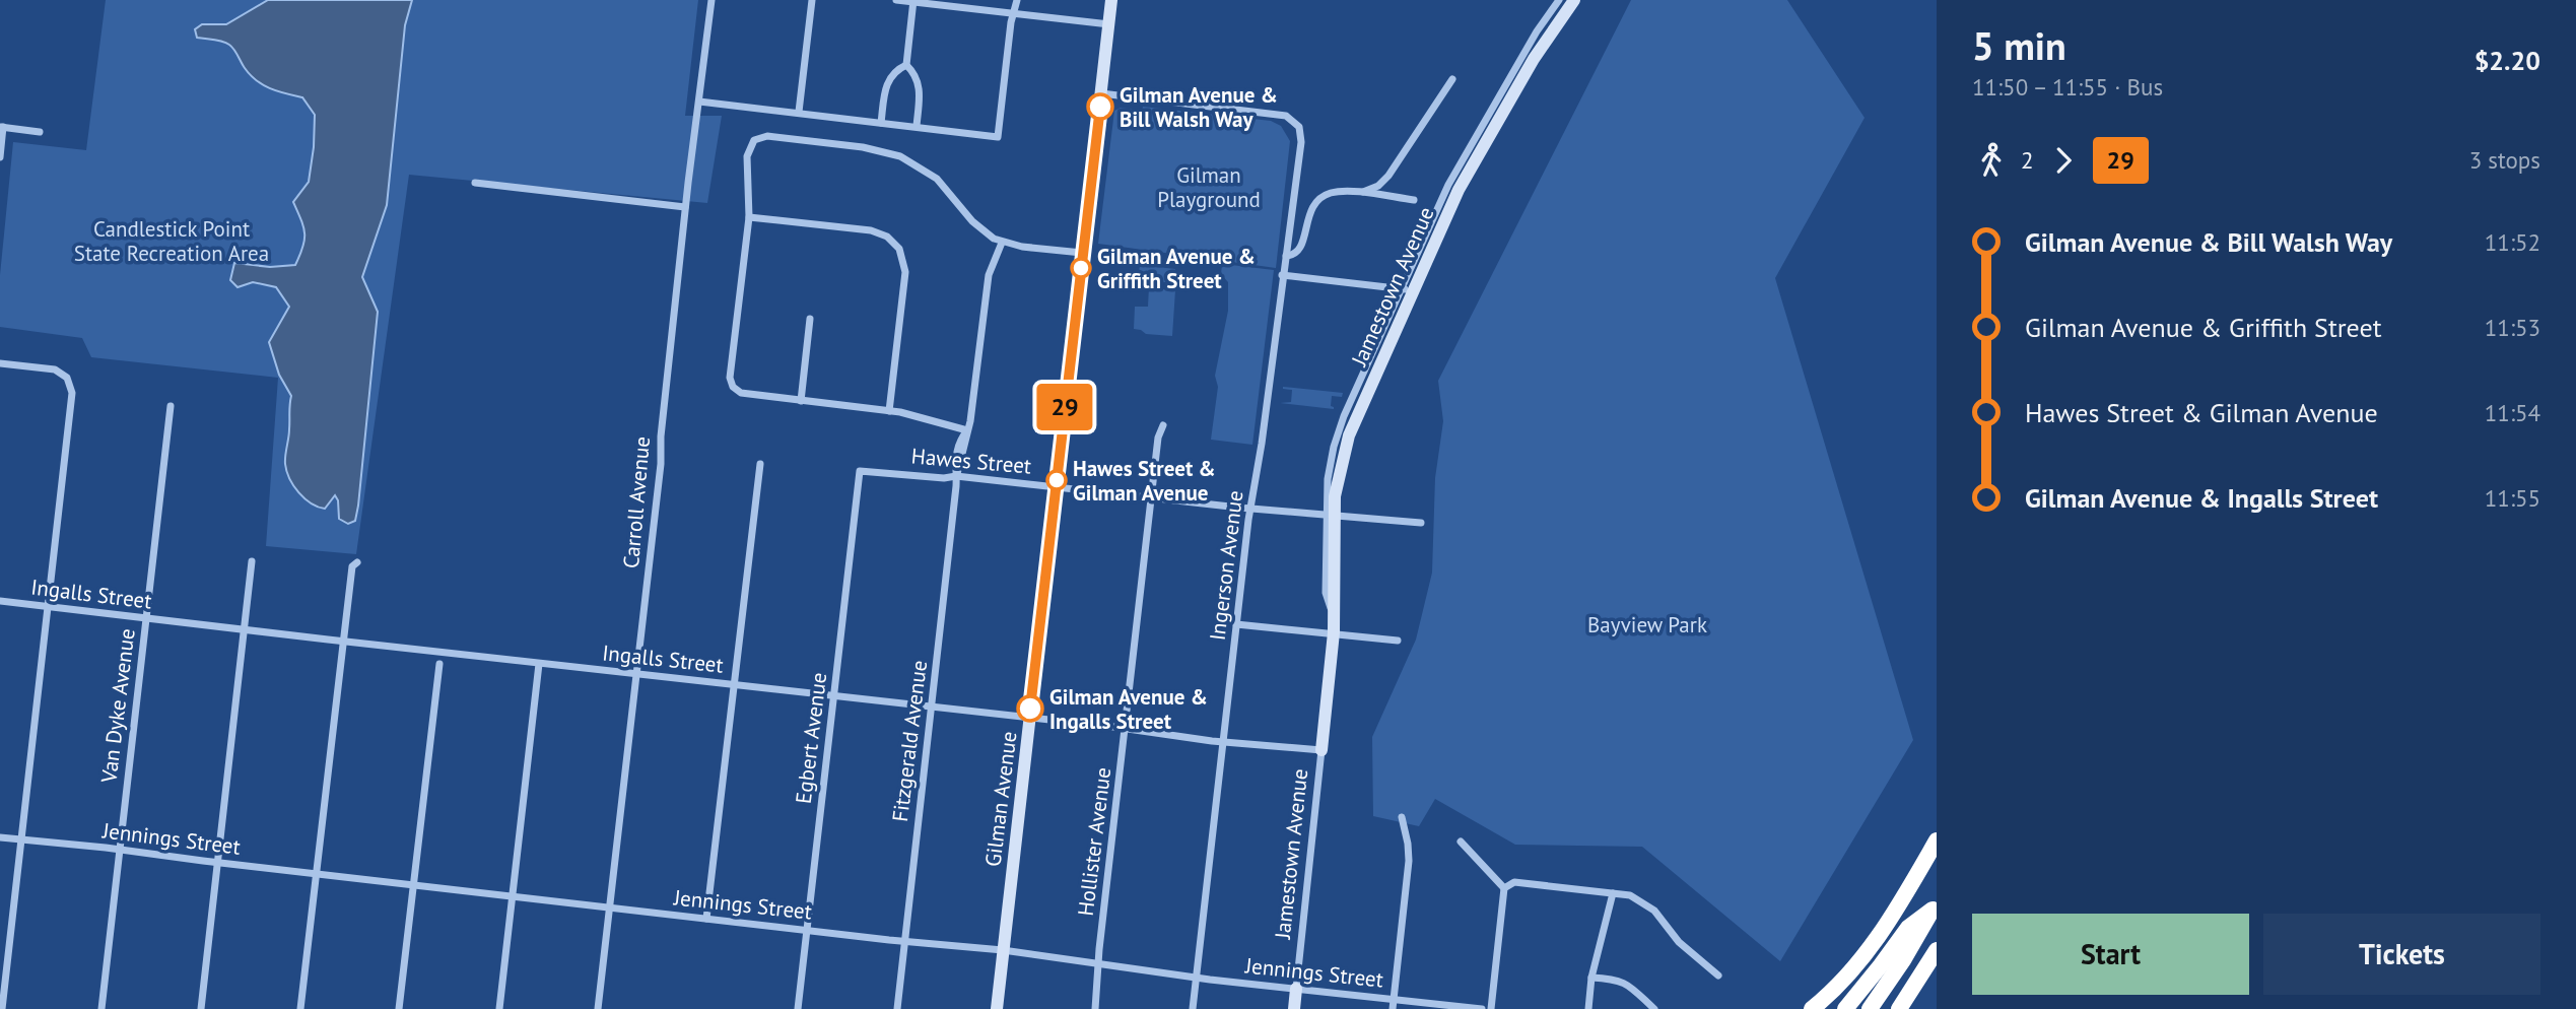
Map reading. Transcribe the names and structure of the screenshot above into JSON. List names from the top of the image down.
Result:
{
  "streets": {
    "street": [
      "Jamestown Avenue",
      "Hawes Street",
      "Carroll Avenue",
      "Ingerson Avenue",
      "Ingalls Street",
      "Van Dyke Avenue",
      "Egbert Avenue",
      "Fitzgerald Avenue",
      "Gilman Avenue",
      "Jennings Street",
      "Hollister Avenue"
    ]
  },
  "crossings": [
    ["Jamestown Avenue", "Hawes Street"],
    ["Jamestown Avenue", "Ingalls Street"],
    ["Jamestown Avenue", "Jennings Street"],
    ["Hawes Street", "Ingerson Avenue"],
    ["Hawes Street", "Egbert Avenue"],
    ["Hawes Street", "Fitzgerald Avenue"],
    ["Hawes Street", "Gilman Avenue"],
    ["Hawes Street", "Hollister Avenue"],
    ["Carroll Avenue", "Ingalls Street"],
    ["Carroll Avenue", "Jennings Street"],
    ["Ingerson Avenue", "Ingalls Street"],
    ["Ingerson Avenue", "Gilman Avenue"],
    ["Ingerson Avenue", "Jennings Street"],
    ["Ingalls Street", "Van Dyke Avenue"],
    ["Ingalls Street", "Egbert Avenue"],
    ["Ingalls Street", "Fitzgerald Avenue"],
    ["Ingalls Street", "Gilman Avenue"],
    ["Ingalls Street", "Hollister Avenue"],
    ["Van Dyke Avenue", "Jennings Street"],
    ["Egbert Avenue", "Jennings Street"],
    ["Fitzgerald Avenue", "Jennings Street"],
    ["Gilman Avenue", "Jennings Street"],
    ["Jennings Street", "Hollister Avenue"]
  ],
  "parks": ["Gilman Playground", "Candlestick Point State Recreation Area", "Bayview Park"],
  "places": [
    "Gilman Avenue & Bill Walsh Way",
    "Gilman Avenue & Griffith Street",
    "Hawes Street & Gilman Avenue",
    "Gilman Avenue & Ingalls Street"
  ],
  "lines": ["bus line 29"],
  "page": {
    "on_map": "29",
    "heading": ["5 min", "11:50 – 11:55 · Bus", "$2.20"],
    "legs": ["2", "29", "3 stops"],
    "list": [
      {
        "name": "Gilman Avenue & Bill Walsh Way",
        "value": "11:52"
      },
      {
        "name": "Gilman Avenue & Griffith Street",
        "value": "11:53"
      },
      {
        "name": "Hawes Street & Gilman Avenue",
        "value": "11:54"
      },
      {
        "name": "Gilman Avenue & Ingalls Street",
        "value": "11:55"
      }
    ],
    "buttons": ["Start", "Tickets"]
  }
}
